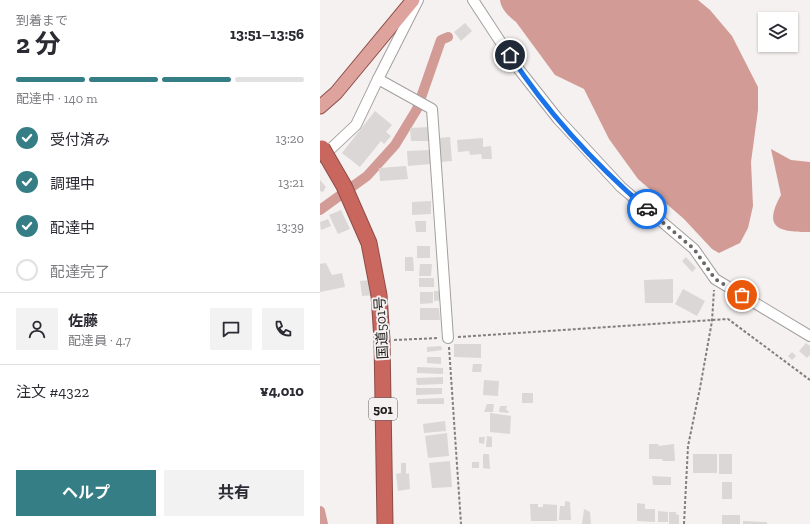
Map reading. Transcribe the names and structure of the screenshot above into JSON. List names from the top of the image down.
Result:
{
  "streets": {
    "highway": ["国道501号", "501"]
  },
  "page": {
    "heading": ["2 分", "到着まで", "13:51–13:56"],
    "panel": [
      "佐藤",
      "配達員 · 4.7",
      "注文 #4322",
      "¥4,010"
    ],
    "bar": "配達中 · 140 m",
    "list": [
      ["受付済み", "13:20"],
      ["調理中", "13:21"],
      ["配達中", "13:39"],
      "配達完了"
    ],
    "buttons": ["ヘルプ", "共有"]
  }
}
